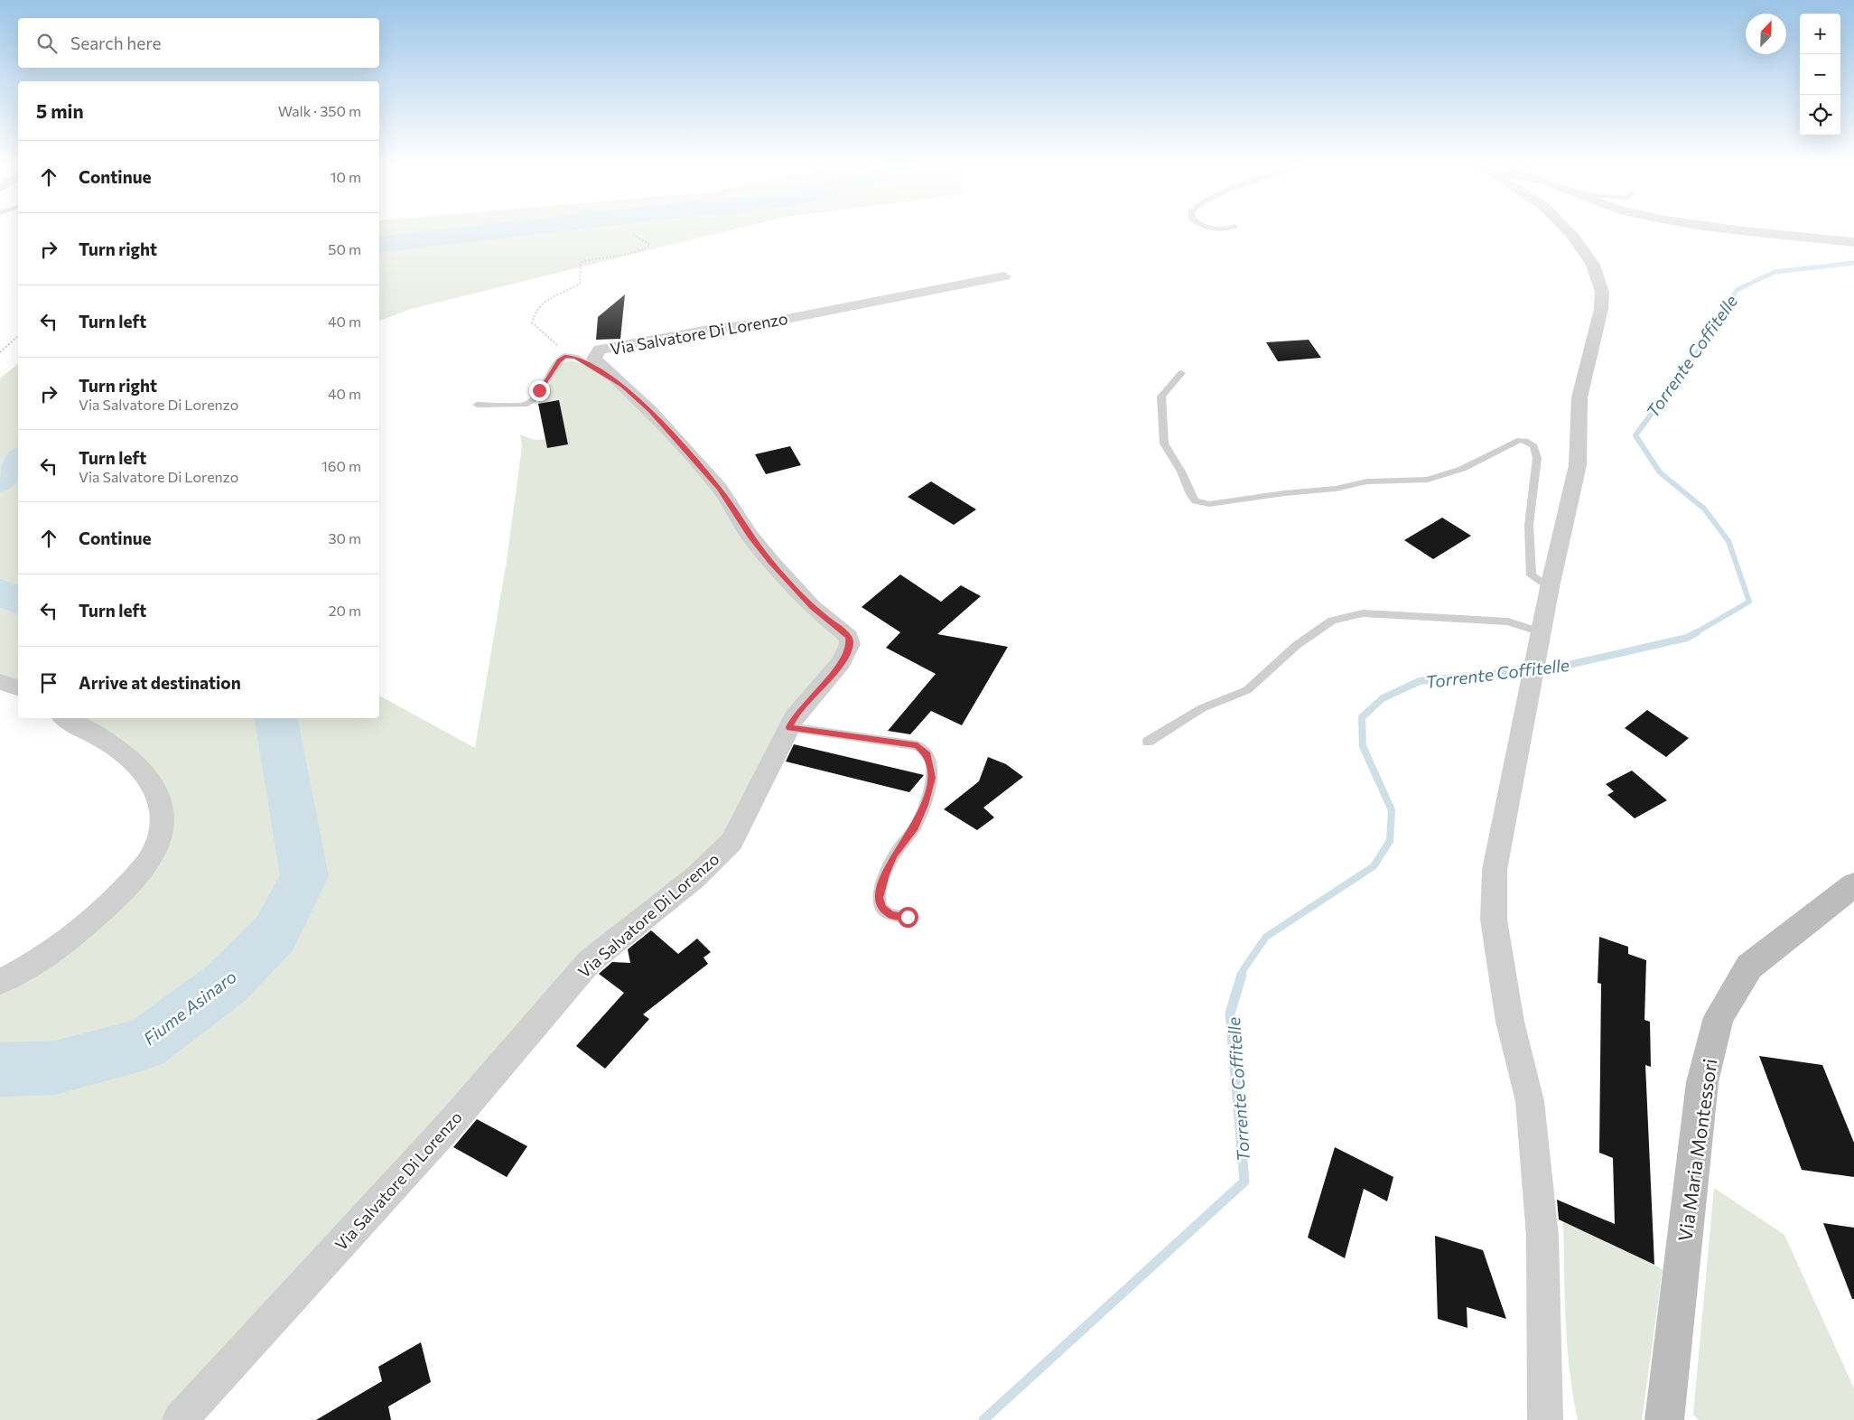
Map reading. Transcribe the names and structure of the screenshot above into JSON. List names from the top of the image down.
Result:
{
  "streets": {
    "street": ["Via Salvatore Di Lorenzo", "Via Maria Montessori"]
  },
  "water": ["Torrente Coffitelle", "Fiume Asinaro"],
  "north": "top right",
  "page": {
    "map_buttons": ["+", "−"],
    "search": "Search here",
    "heading": ["5 min", "Walk · 350 m"],
    "list": [
      ["Continue", "10 m"],
      ["Turn right", "50 m"],
      ["Turn left", "40 m"],
      ["Turn right", "Via Salvatore Di Lorenzo", "40 m"],
      ["Turn left", "Via Salvatore Di Lorenzo", "160 m"],
      ["Continue", "30 m"],
      ["Turn left", "20 m"],
      "Arrive at destination"
    ]
  }
}
